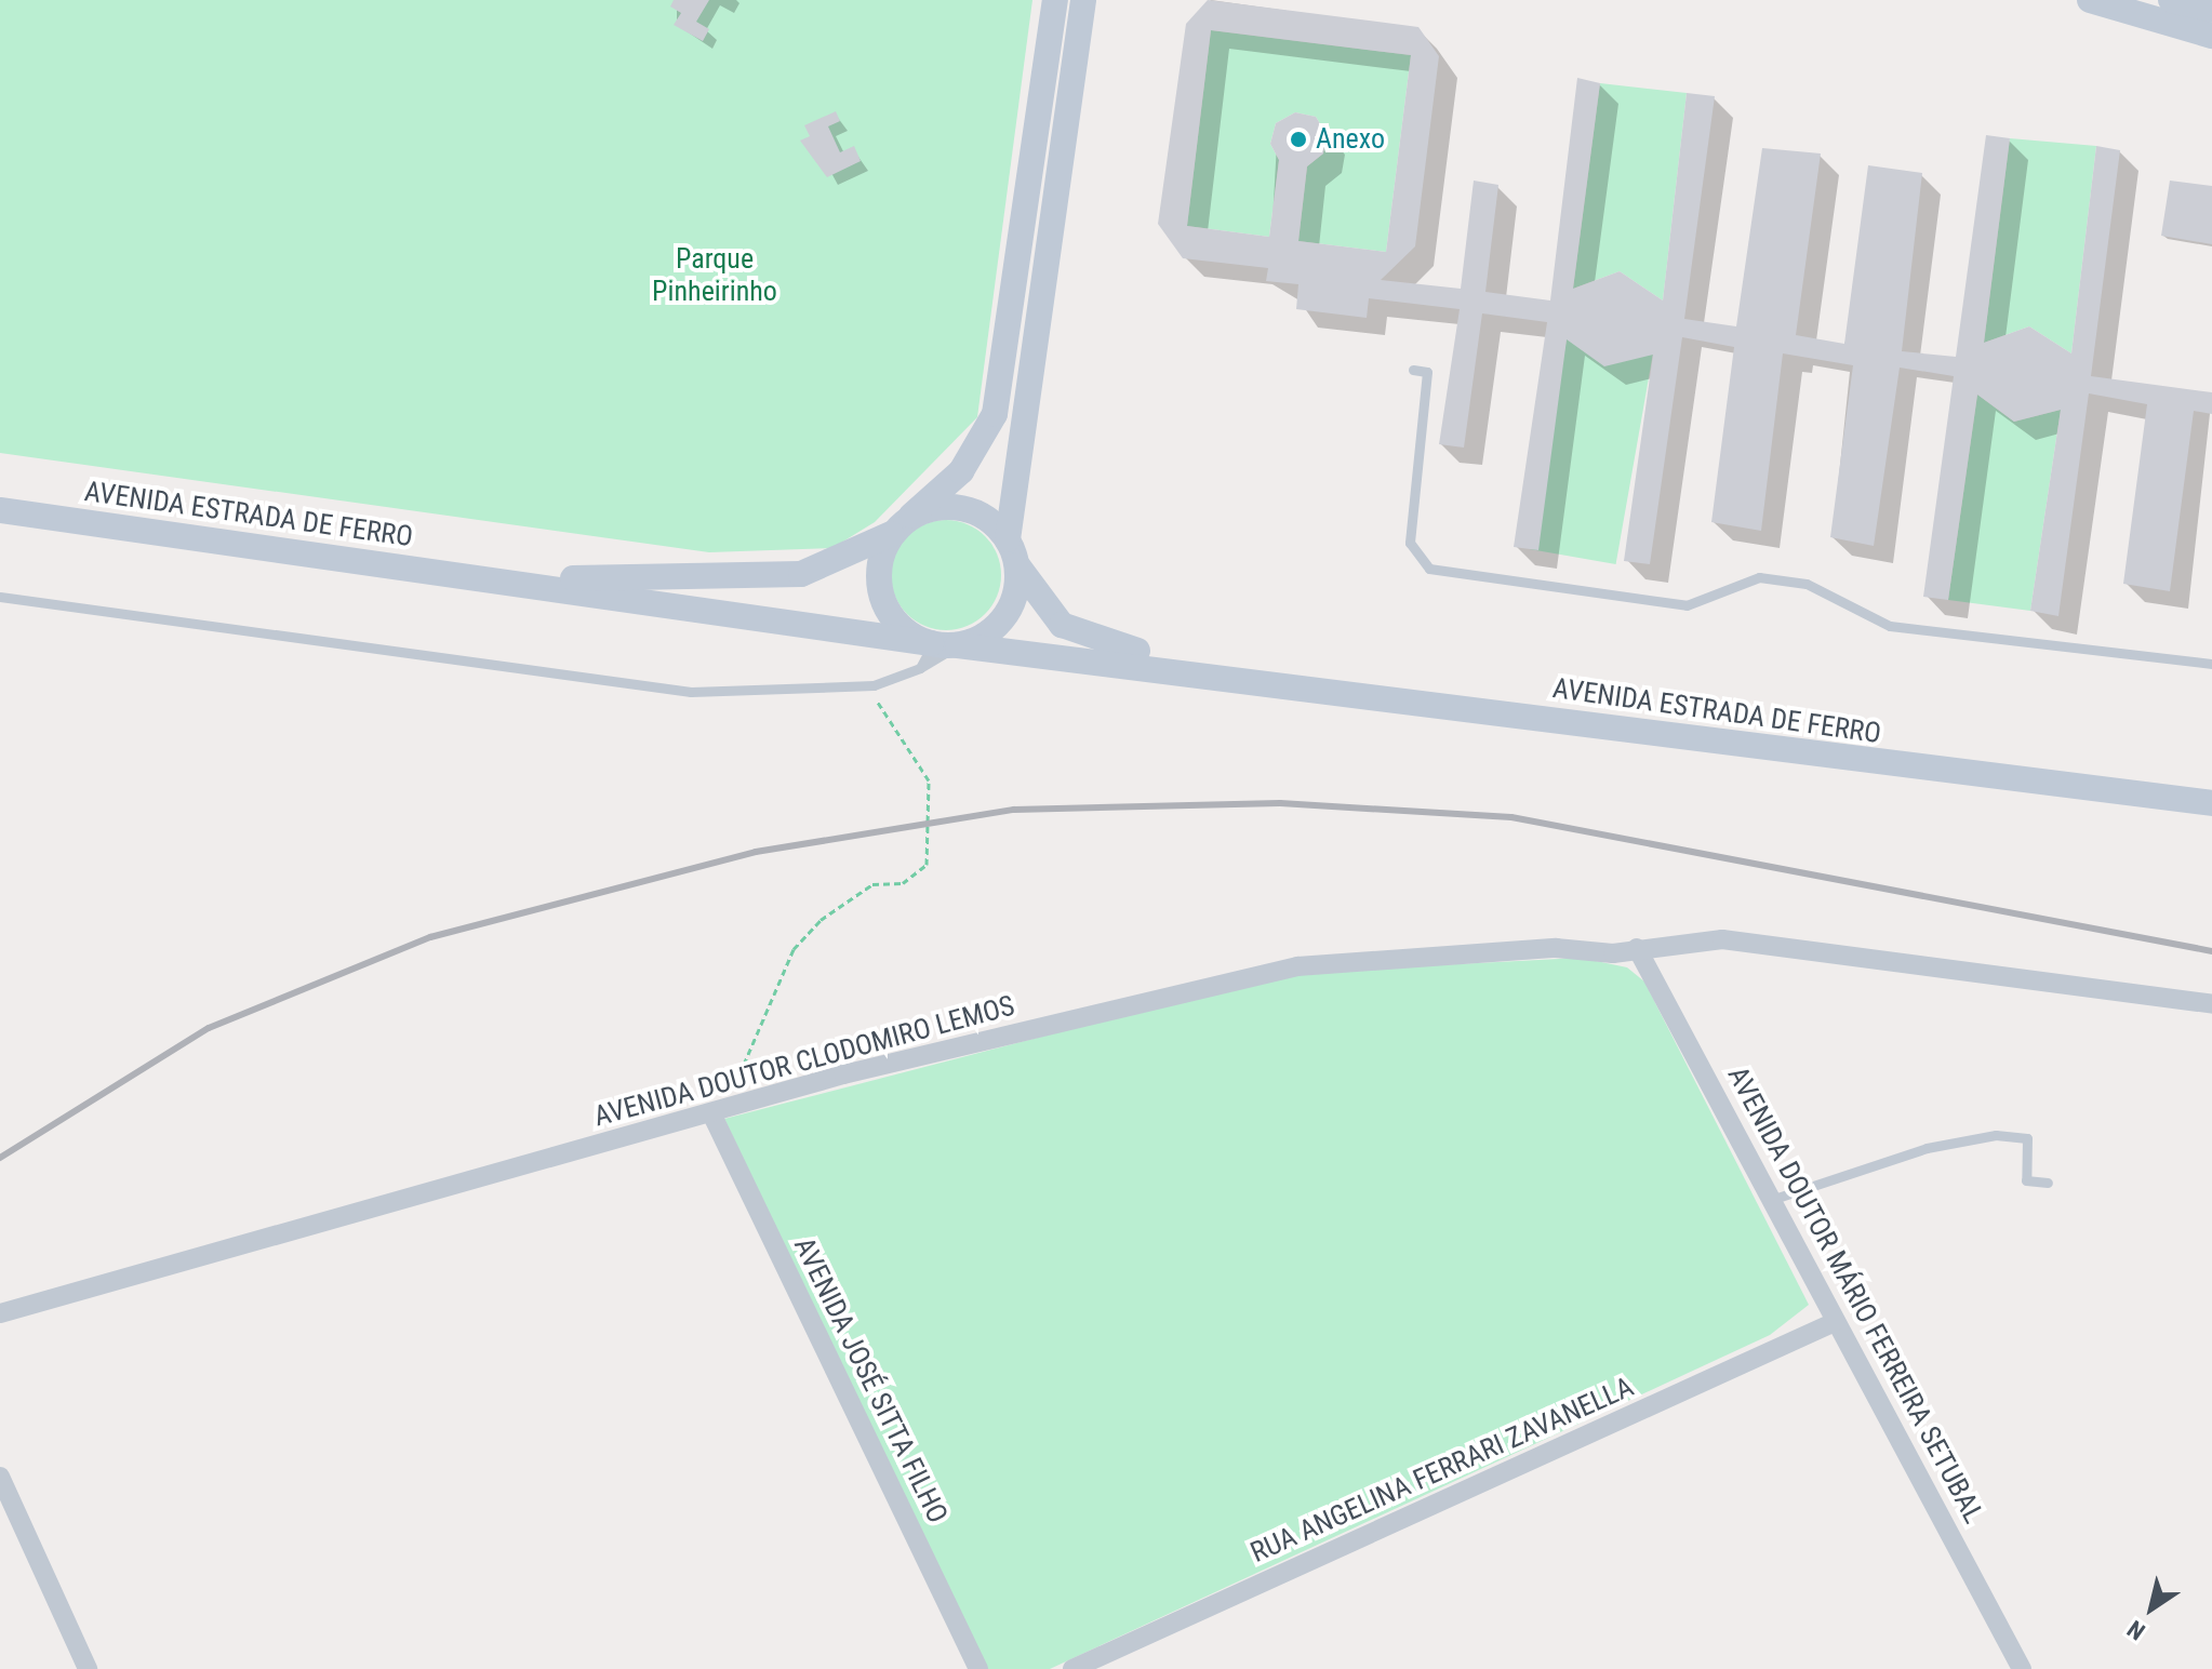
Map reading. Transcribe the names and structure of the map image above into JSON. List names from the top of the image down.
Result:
{
  "streets": {
    "main road": ["AVENIDA ESTRADA DE FERRO"],
    "street": [
      "AVENIDA DOUTOR CLODOMIRO LEMOS",
      "AVENIDA DOUTOR MÁRIO FERREIRA SETUBAL",
      "AVENIDA JOSÉ SITTA FILHO",
      "RUA ANGELINA FERRARI ZAVANELLA"
    ]
  },
  "crossings": [
    ["AVENIDA DOUTOR CLODOMIRO LEMOS", "AVENIDA DOUTOR MÁRIO FERREIRA SETUBAL"],
    ["AVENIDA DOUTOR CLODOMIRO LEMOS", "AVENIDA JOSÉ SITTA FILHO"],
    ["AVENIDA DOUTOR MÁRIO FERREIRA SETUBAL", "RUA ANGELINA FERRARI ZAVANELLA"]
  ],
  "parks": ["Parque Pinheirinho"],
  "places": ["Anexo"],
  "north": "bottom left"
}
